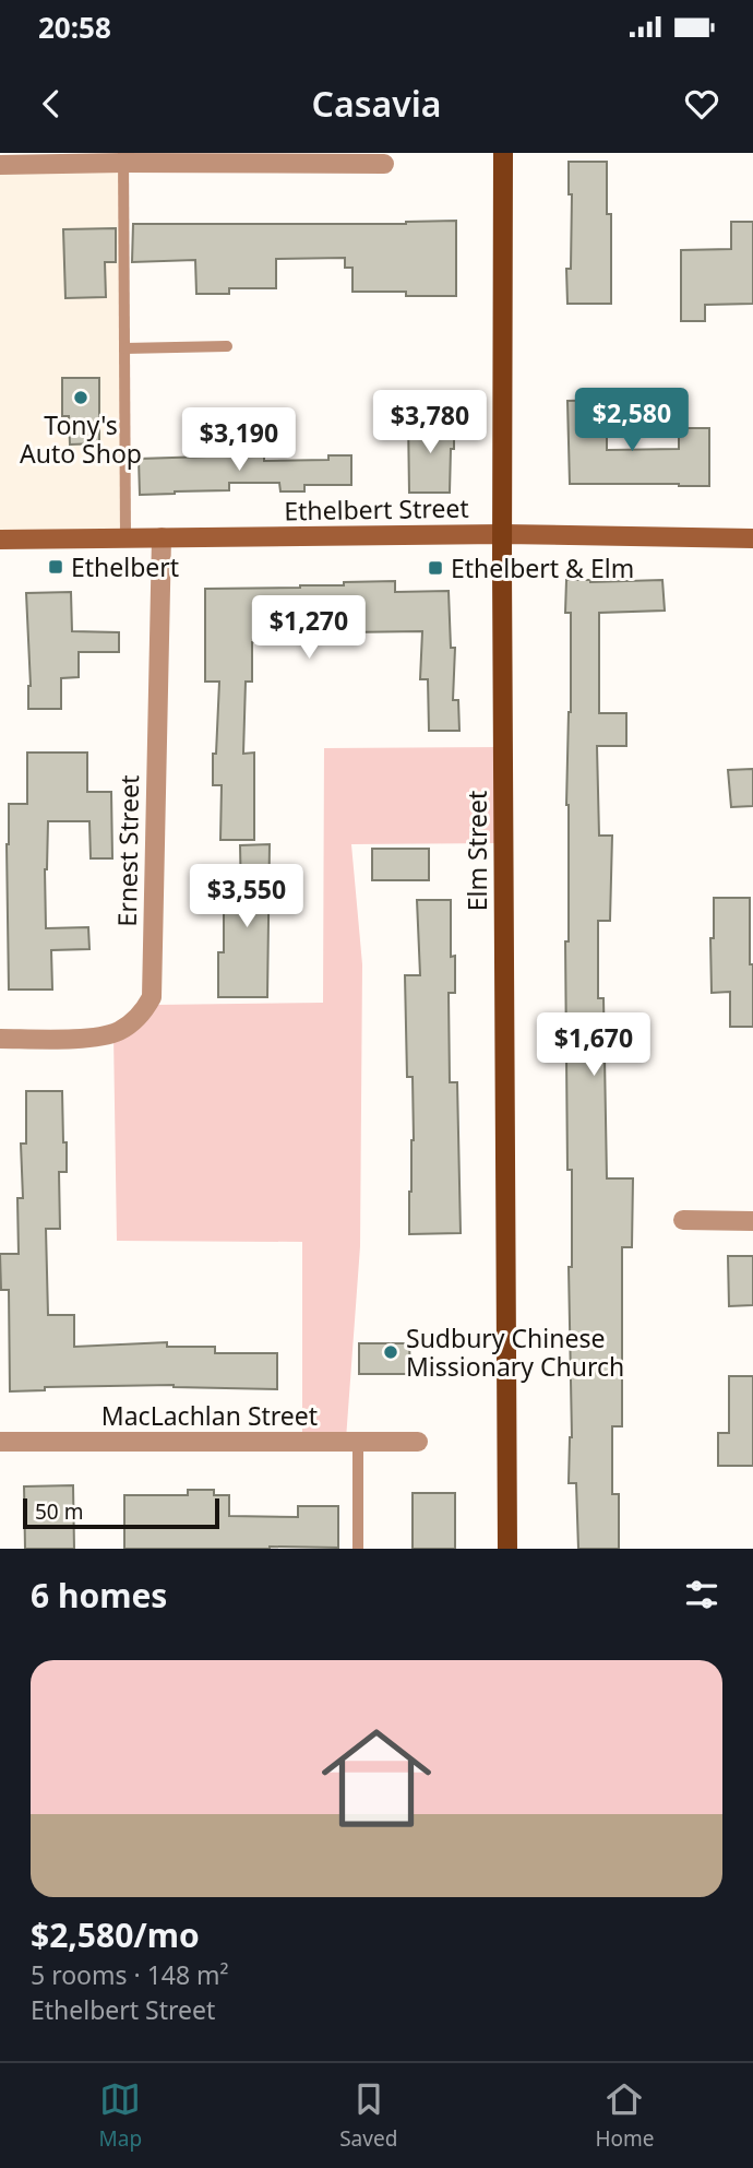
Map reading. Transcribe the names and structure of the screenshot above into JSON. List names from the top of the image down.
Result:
{
  "streets": {
    "main road": ["Elm Street"],
    "street": ["Ethelbert Street", "Ernest Street", "MacLachlan Street"]
  },
  "crossings": [
    ["Ethelbert Street", "Ernest Street"],
    ["Ethelbert Street", "Elm Street"]
  ],
  "places": {
    "other": ["Tony's Auto Shop", "Sudbury Chinese Missionary Church"],
    "transit": ["Ethelbert", "Ethelbert & Elm"]
  },
  "scale_bar": "50 m",
  "page": {
    "status": "20:58",
    "header": "Casavia",
    "price": [
      "$2,580",
      "$3,780",
      "$3,190",
      "$1,270",
      "$3,550",
      "$1,670"
    ],
    "scale": "50 m",
    "heading": "6 homes",
    "list": [
      {
        "name": "$2,580/mo",
        "note": "5 rooms · 148 m² · Ethelbert Street"
      }
    ],
    "tabs": ["Map", "Saved", "Home"]
  }
}
